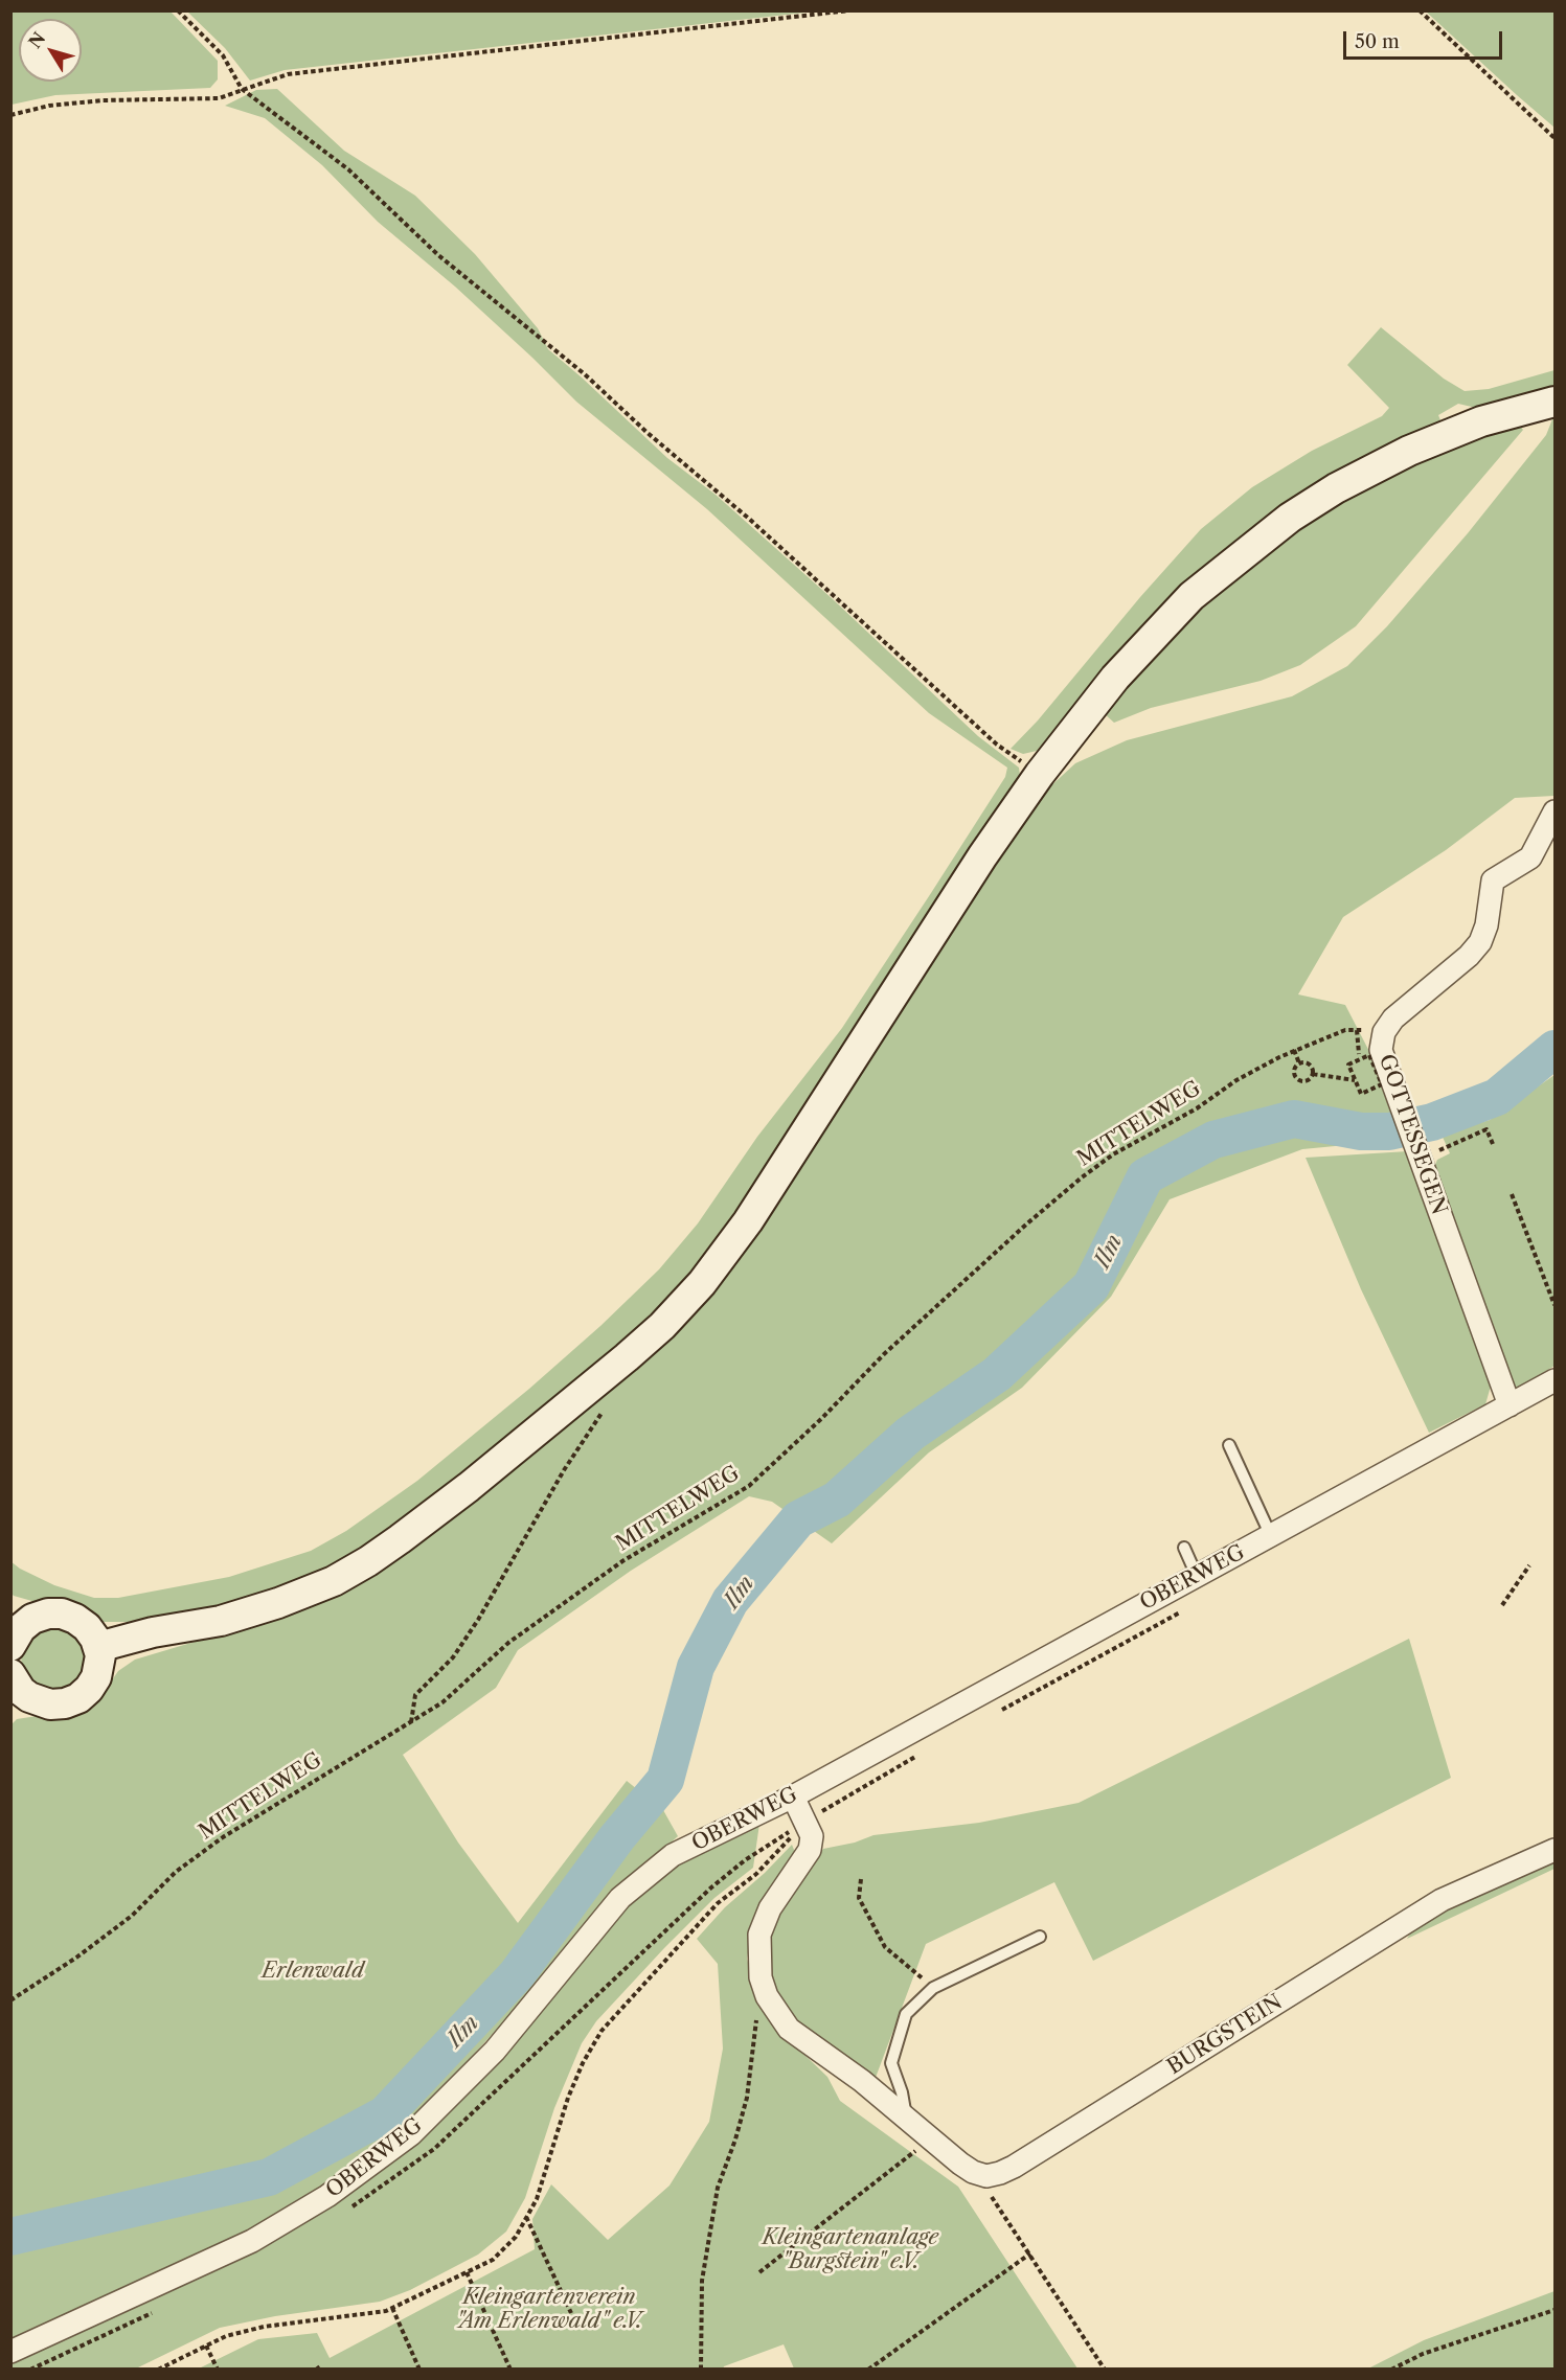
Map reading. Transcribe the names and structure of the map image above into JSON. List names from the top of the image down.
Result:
{
  "streets": {
    "street": ["GOTTESSEGEN", "OBERWEG", "BURGSTEIN"],
    "path": ["MITTELWEG"]
  },
  "crossings": [
    ["MITTELWEG", "GOTTESSEGEN"],
    ["GOTTESSEGEN", "OBERWEG"]
  ],
  "water": ["Ilm"],
  "parks": ["Erlenwald", "Kleingartenanlage \"Burgstein\" e.V.", "Kleingartenverein \"Am Erlenwald\" e.V."],
  "scale_bar": "50 m",
  "north": "top left"
}
